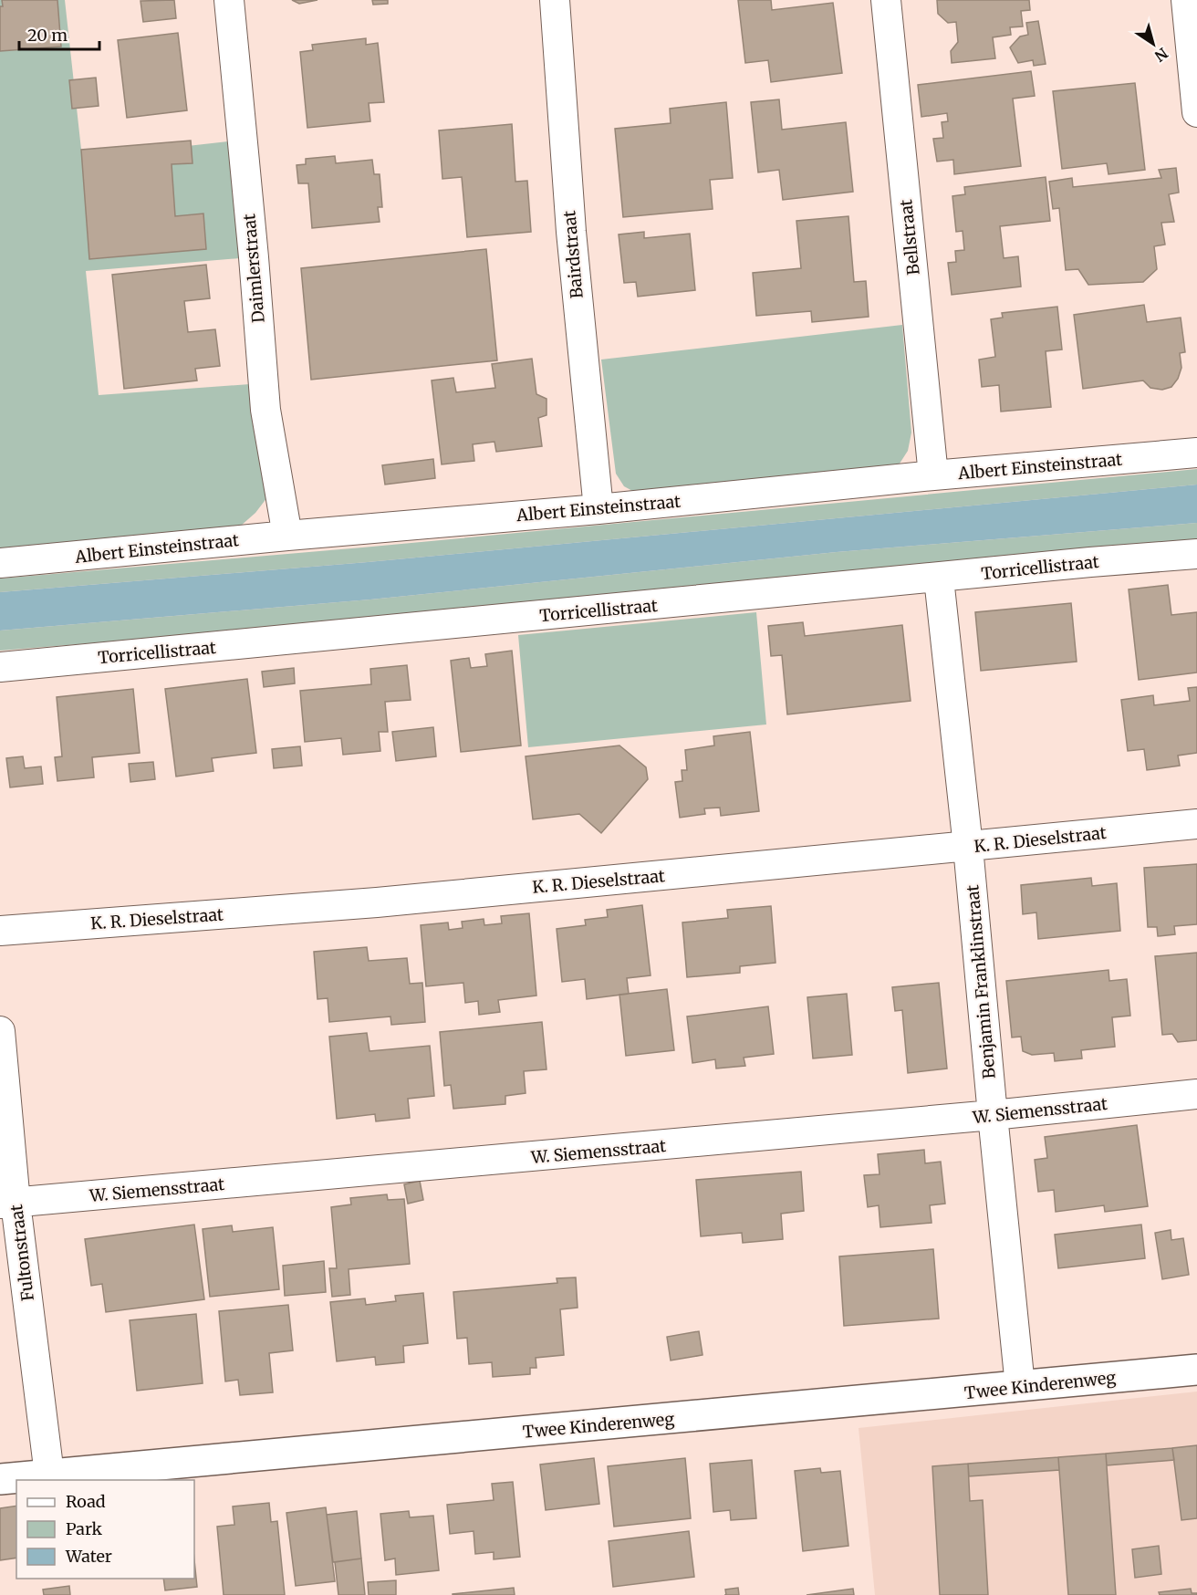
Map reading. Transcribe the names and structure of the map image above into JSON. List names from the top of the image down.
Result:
{
  "streets": {
    "street": [
      "Bellstraat",
      "Bairdstraat",
      "Daimlerstraat",
      "Albert Einsteinstraat",
      "Torricellistraat",
      "K. R. Dieselstraat",
      "Benjamin Franklinstraat",
      "W. Siemensstraat",
      "Fultonstraat",
      "Twee Kinderenweg"
    ]
  },
  "crossings": [
    ["Bellstraat", "Albert Einsteinstraat"],
    ["Bairdstraat", "Albert Einsteinstraat"],
    ["Daimlerstraat", "Albert Einsteinstraat"],
    ["Torricellistraat", "Benjamin Franklinstraat"],
    ["K. R. Dieselstraat", "Benjamin Franklinstraat"],
    ["Benjamin Franklinstraat", "W. Siemensstraat"],
    ["Benjamin Franklinstraat", "Twee Kinderenweg"],
    ["W. Siemensstraat", "Fultonstraat"],
    ["Fultonstraat", "Twee Kinderenweg"]
  ],
  "legend": ["Road", "Park", "Water"],
  "scale_bar": "20 m",
  "north": "bottom right"
}
